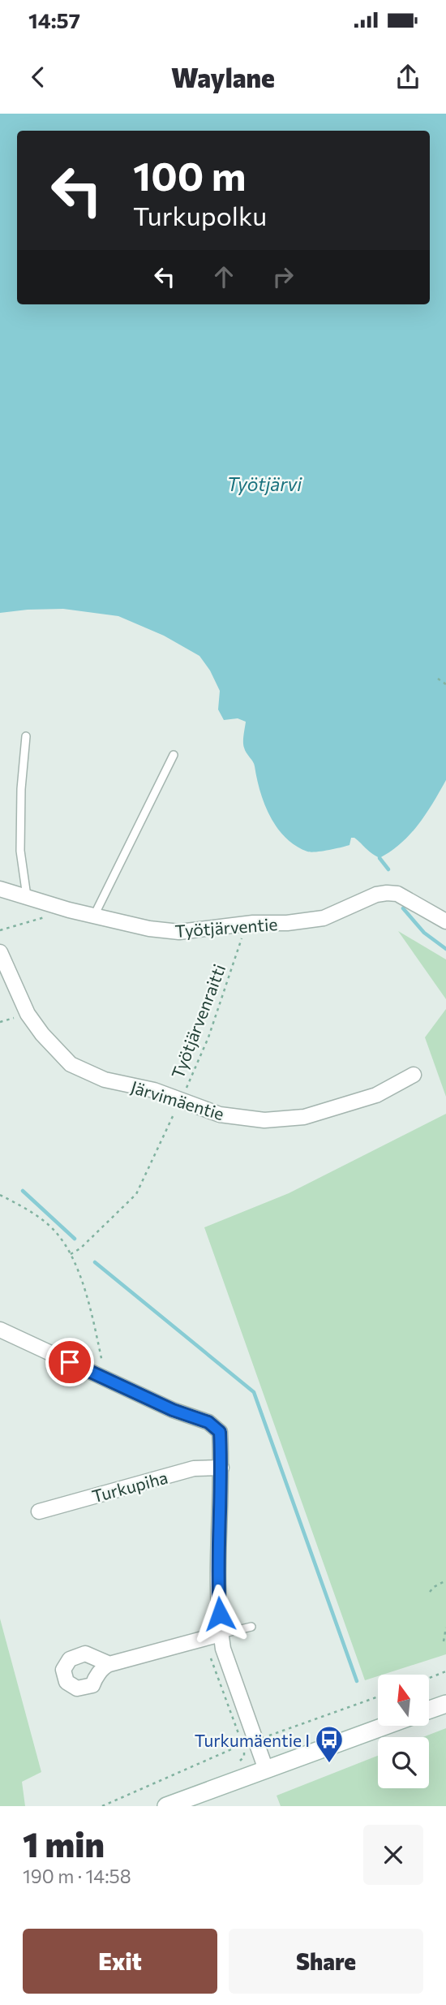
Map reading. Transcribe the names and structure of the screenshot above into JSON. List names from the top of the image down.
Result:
{
  "streets": {
    "street": ["Työtjärventie", "Järvimäentie", "Turkupiha"],
    "path": ["Työtjärvenraitti"]
  },
  "crossings": [
    ["Työtjärvenraitti", "Järvimäentie"]
  ],
  "water": ["Työtjärvi"],
  "places": {
    "bus stop": ["Turkumäentie I"]
  },
  "north": "top",
  "page": {
    "status": "14:57",
    "header": "Waylane",
    "turn": ["100 m", "Turkupolku"],
    "heading": ["1 min", "190 m · 14:58"],
    "buttons": ["Exit", "Share"]
  }
}
